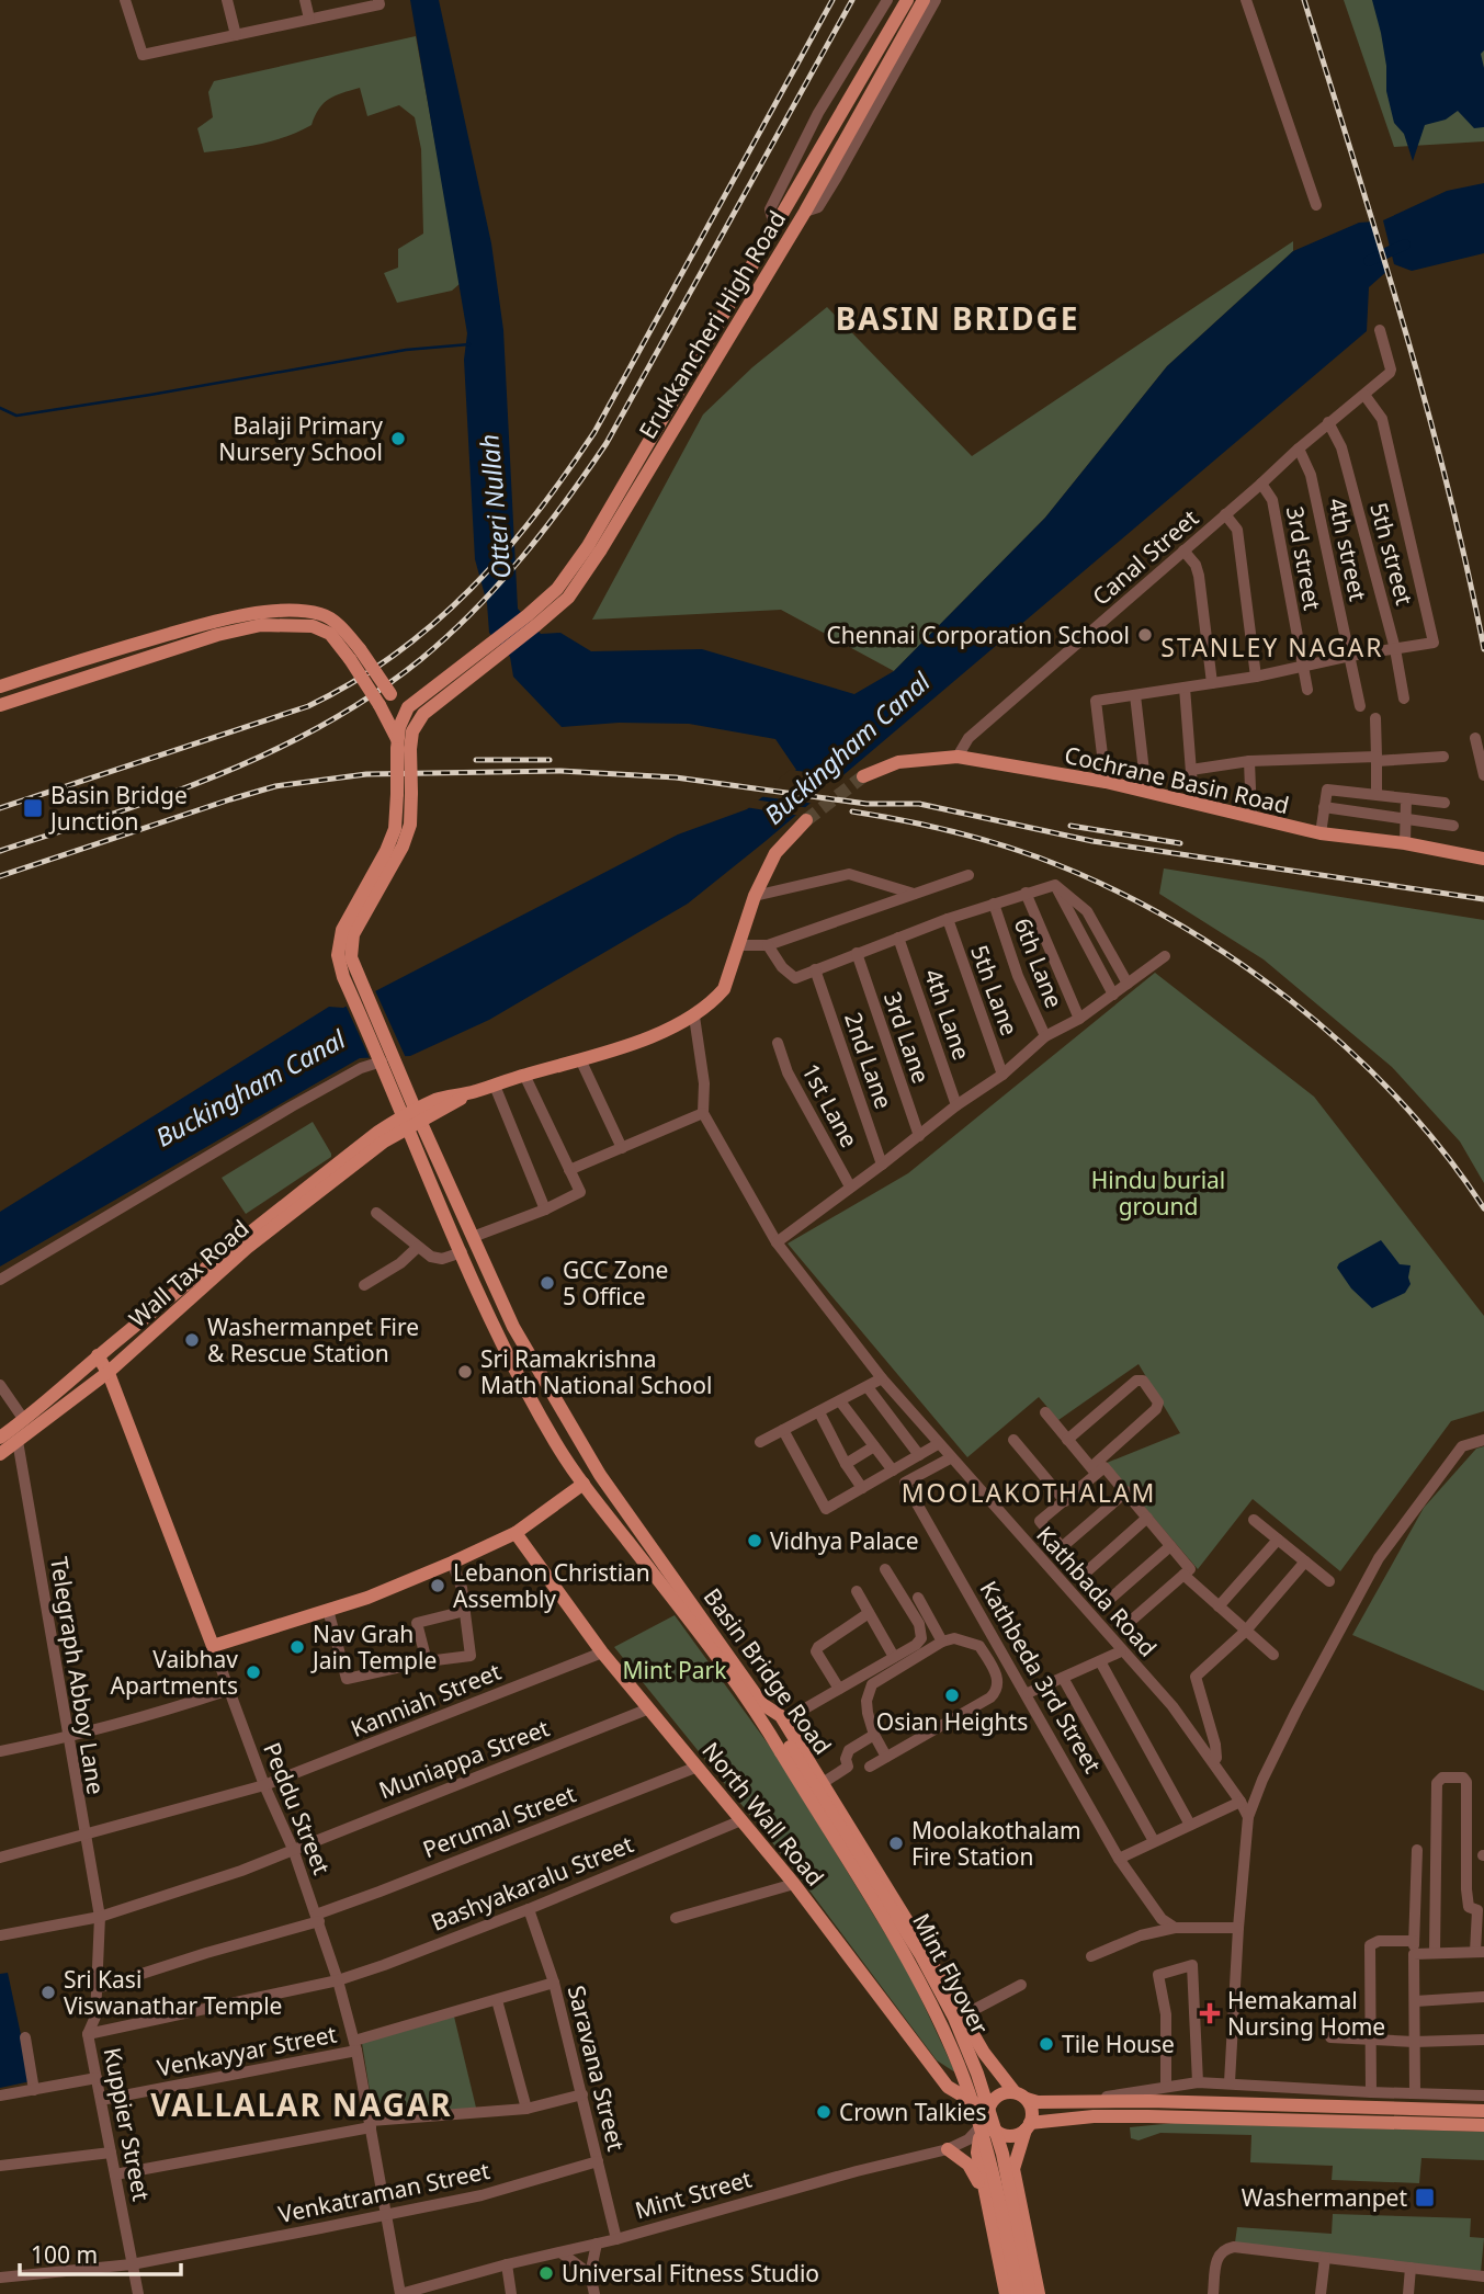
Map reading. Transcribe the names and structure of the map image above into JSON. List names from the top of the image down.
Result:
{
  "streets": {
    "main road": [
      "Erukkancheri High Road",
      "Cochrane Basin Road",
      "Wall Tax Road",
      "Basin Bridge Road",
      "Peddu Street",
      "North Wall Road",
      "Mint Flyover"
    ],
    "street": [
      "4th street",
      "5th street",
      "Canal Street",
      "3rd street",
      "6th Lane",
      "5th Lane",
      "4th Lane",
      "3rd Lane",
      "2nd Lane",
      "1st Lane",
      "Kathbada Road",
      "Telegraph Abboy Lane",
      "Kathbeda 3rd Street",
      "Kanniah Street",
      "Muniappa Street",
      "Perumal Street",
      "Bashyakaralu Street",
      "Venkayyar Street",
      "Saravana Street",
      "Kuppier Street",
      "Venkatraman Street",
      "Mint Street"
    ]
  },
  "crossings": [
    ["4th street", "Canal Street"],
    ["5th street", "Canal Street"],
    ["Canal Street", "3rd street"],
    ["Canal Street", "Cochrane Basin Road"],
    ["Wall Tax Road", "Basin Bridge Road"],
    ["Wall Tax Road", "Telegraph Abboy Lane"],
    ["Wall Tax Road", "Peddu Street"],
    ["Kathbada Road", "Kathbeda 3rd Street"],
    ["Basin Bridge Road", "North Wall Road"],
    ["Basin Bridge Road", "Mint Flyover"],
    ["Basin Bridge Road", "Mint Street"],
    ["Telegraph Abboy Lane", "Kanniah Street"],
    ["Telegraph Abboy Lane", "Muniappa Street"],
    ["Telegraph Abboy Lane", "Kuppier Street"],
    ["Kanniah Street", "Peddu Street"],
    ["Kanniah Street", "North Wall Road"],
    ["Muniappa Street", "Peddu Street"],
    ["Muniappa Street", "North Wall Road"],
    ["Muniappa Street", "Kuppier Street"],
    ["Peddu Street", "Perumal Street"],
    ["Peddu Street", "Bashyakaralu Street"],
    ["Peddu Street", "Venkayyar Street"],
    ["Peddu Street", "Venkatraman Street"],
    ["Peddu Street", "Mint Street"],
    ["North Wall Road", "Perumal Street"],
    ["North Wall Road", "Bashyakaralu Street"],
    ["North Wall Road", "Mint Street"],
    ["Perumal Street", "Kuppier Street"],
    ["Bashyakaralu Street", "Saravana Street"],
    ["Bashyakaralu Street", "Kuppier Street"],
    ["Venkayyar Street", "Saravana Street"],
    ["Venkayyar Street", "Kuppier Street"],
    ["Saravana Street", "Venkatraman Street"],
    ["Saravana Street", "Mint Street"],
    ["Kuppier Street", "Venkatraman Street"]
  ],
  "districts": [
    "BASIN BRIDGE",
    "STANLEY NAGAR",
    "MOOLAKOTHALAM",
    "VALLALAR NAGAR"
  ],
  "water": ["Otteri Nullah", "Buckingham Canal"],
  "parks": ["Hindu burial ground", "Mint Park"],
  "places": {
    "other": [
      "Balaji Primary Nursery School",
      "Chennai Corporation School",
      "GCC Zone 5 Office",
      "Washermanpet Fire & Rescue Station",
      "Sri Ramakrishna Math National School",
      "Vidhya Palace",
      "Lebanon Christian Assembly",
      "Nav Grah Jain Temple",
      "Vaibhav Apartments",
      "Osian Heights",
      "Moolakothalam Fire Station",
      "Sri Kasi Viswanathar Temple",
      "Tile House",
      "Crown Talkies",
      "Universal Fitness Studio"
    ],
    "transit": ["Basin Bridge Junction", "Washermanpet"],
    "health": ["Hemakamal Nursing Home"]
  },
  "scale_bar": "100 m"
}
